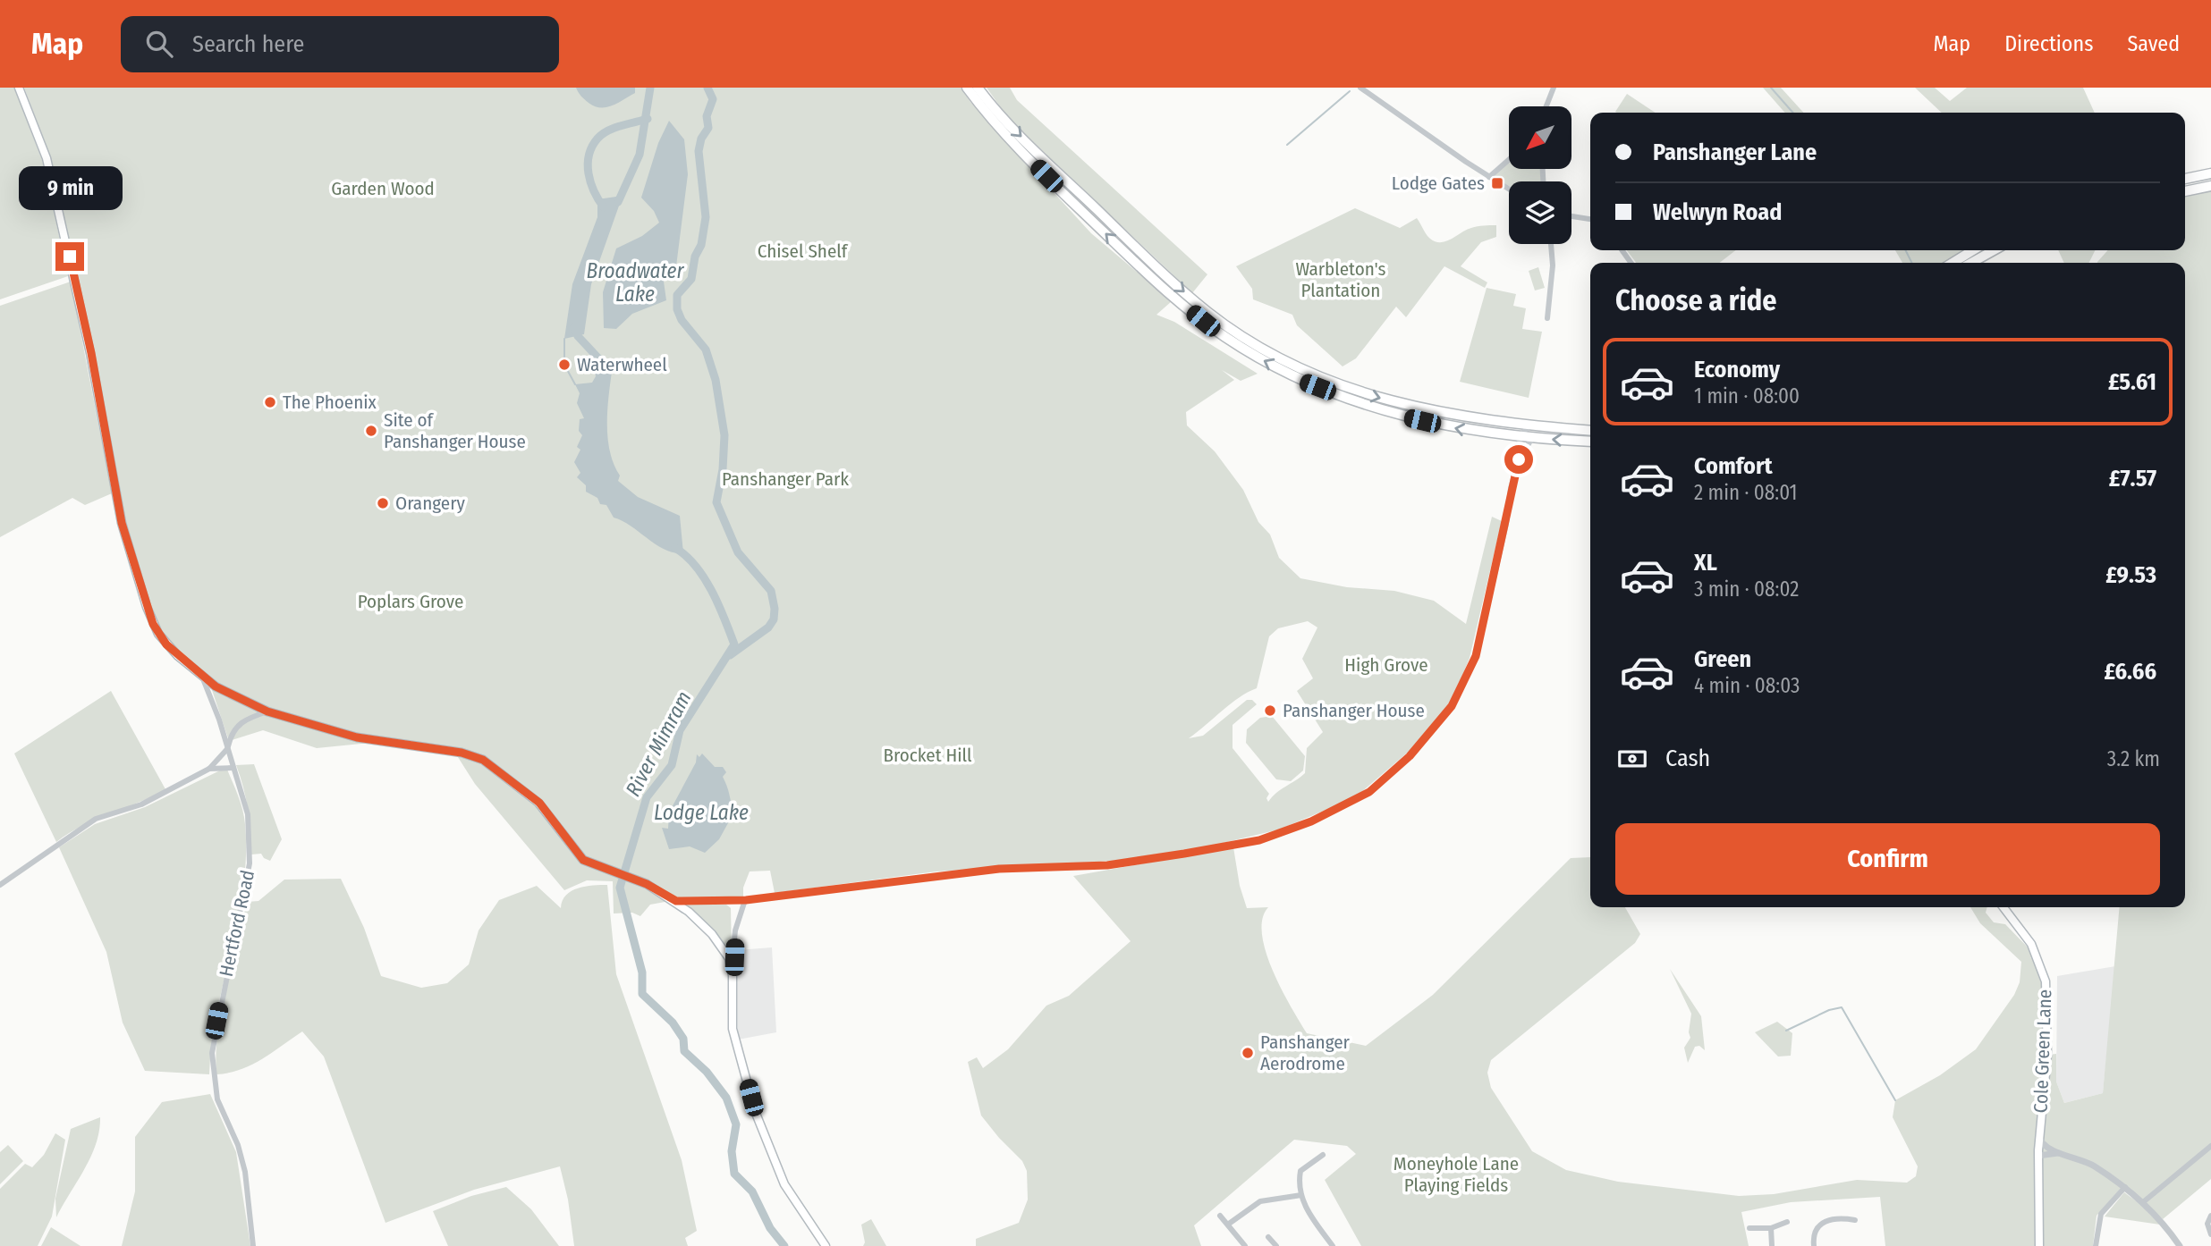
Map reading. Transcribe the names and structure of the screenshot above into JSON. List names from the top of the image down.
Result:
{
  "streets": {
    "main road": ["Cole Green Lane"],
    "street": ["Hertford Road"]
  },
  "water": ["Broadwater Lake", "River Mimram", "Lodge Lake"],
  "parks": [
    "Garden Wood",
    "Chisel Shelf",
    "Warbleton's Plantation",
    "Panshanger Park",
    "Poplars Grove",
    "High Grove",
    "Brocket Hill",
    "Moneyhole Lane Playing Fields"
  ],
  "places": {
    "transit": ["Lodge Gates"],
    "other": [
      "Waterwheel",
      "The Phoenix",
      "Site of Panshanger House",
      "Orangery",
      "Panshanger House",
      "Panshanger Aerodrome"
    ]
  },
  "north": "bottom left",
  "page": {
    "header": "Map",
    "search": "Search here",
    "nav": ["Map", "Directions", "Saved"],
    "banner": ["Panshanger Lane", "Welwyn Road"],
    "bubble": "9 min",
    "heading": "Choose a ride",
    "list": [
      {
        "name": "Economy",
        "note": "1 min · 08:00",
        "value": "£5.61"
      },
      {
        "name": "Comfort",
        "note": "2 min · 08:01",
        "value": "£7.57"
      },
      {
        "name": "XL",
        "note": "3 min · 08:02",
        "value": "£9.53"
      },
      {
        "name": "Green",
        "note": "4 min · 08:03",
        "value": "£6.66"
      }
    ],
    "pay": ["Cash", "3.2 km"],
    "buttons": "Confirm"
  }
}
